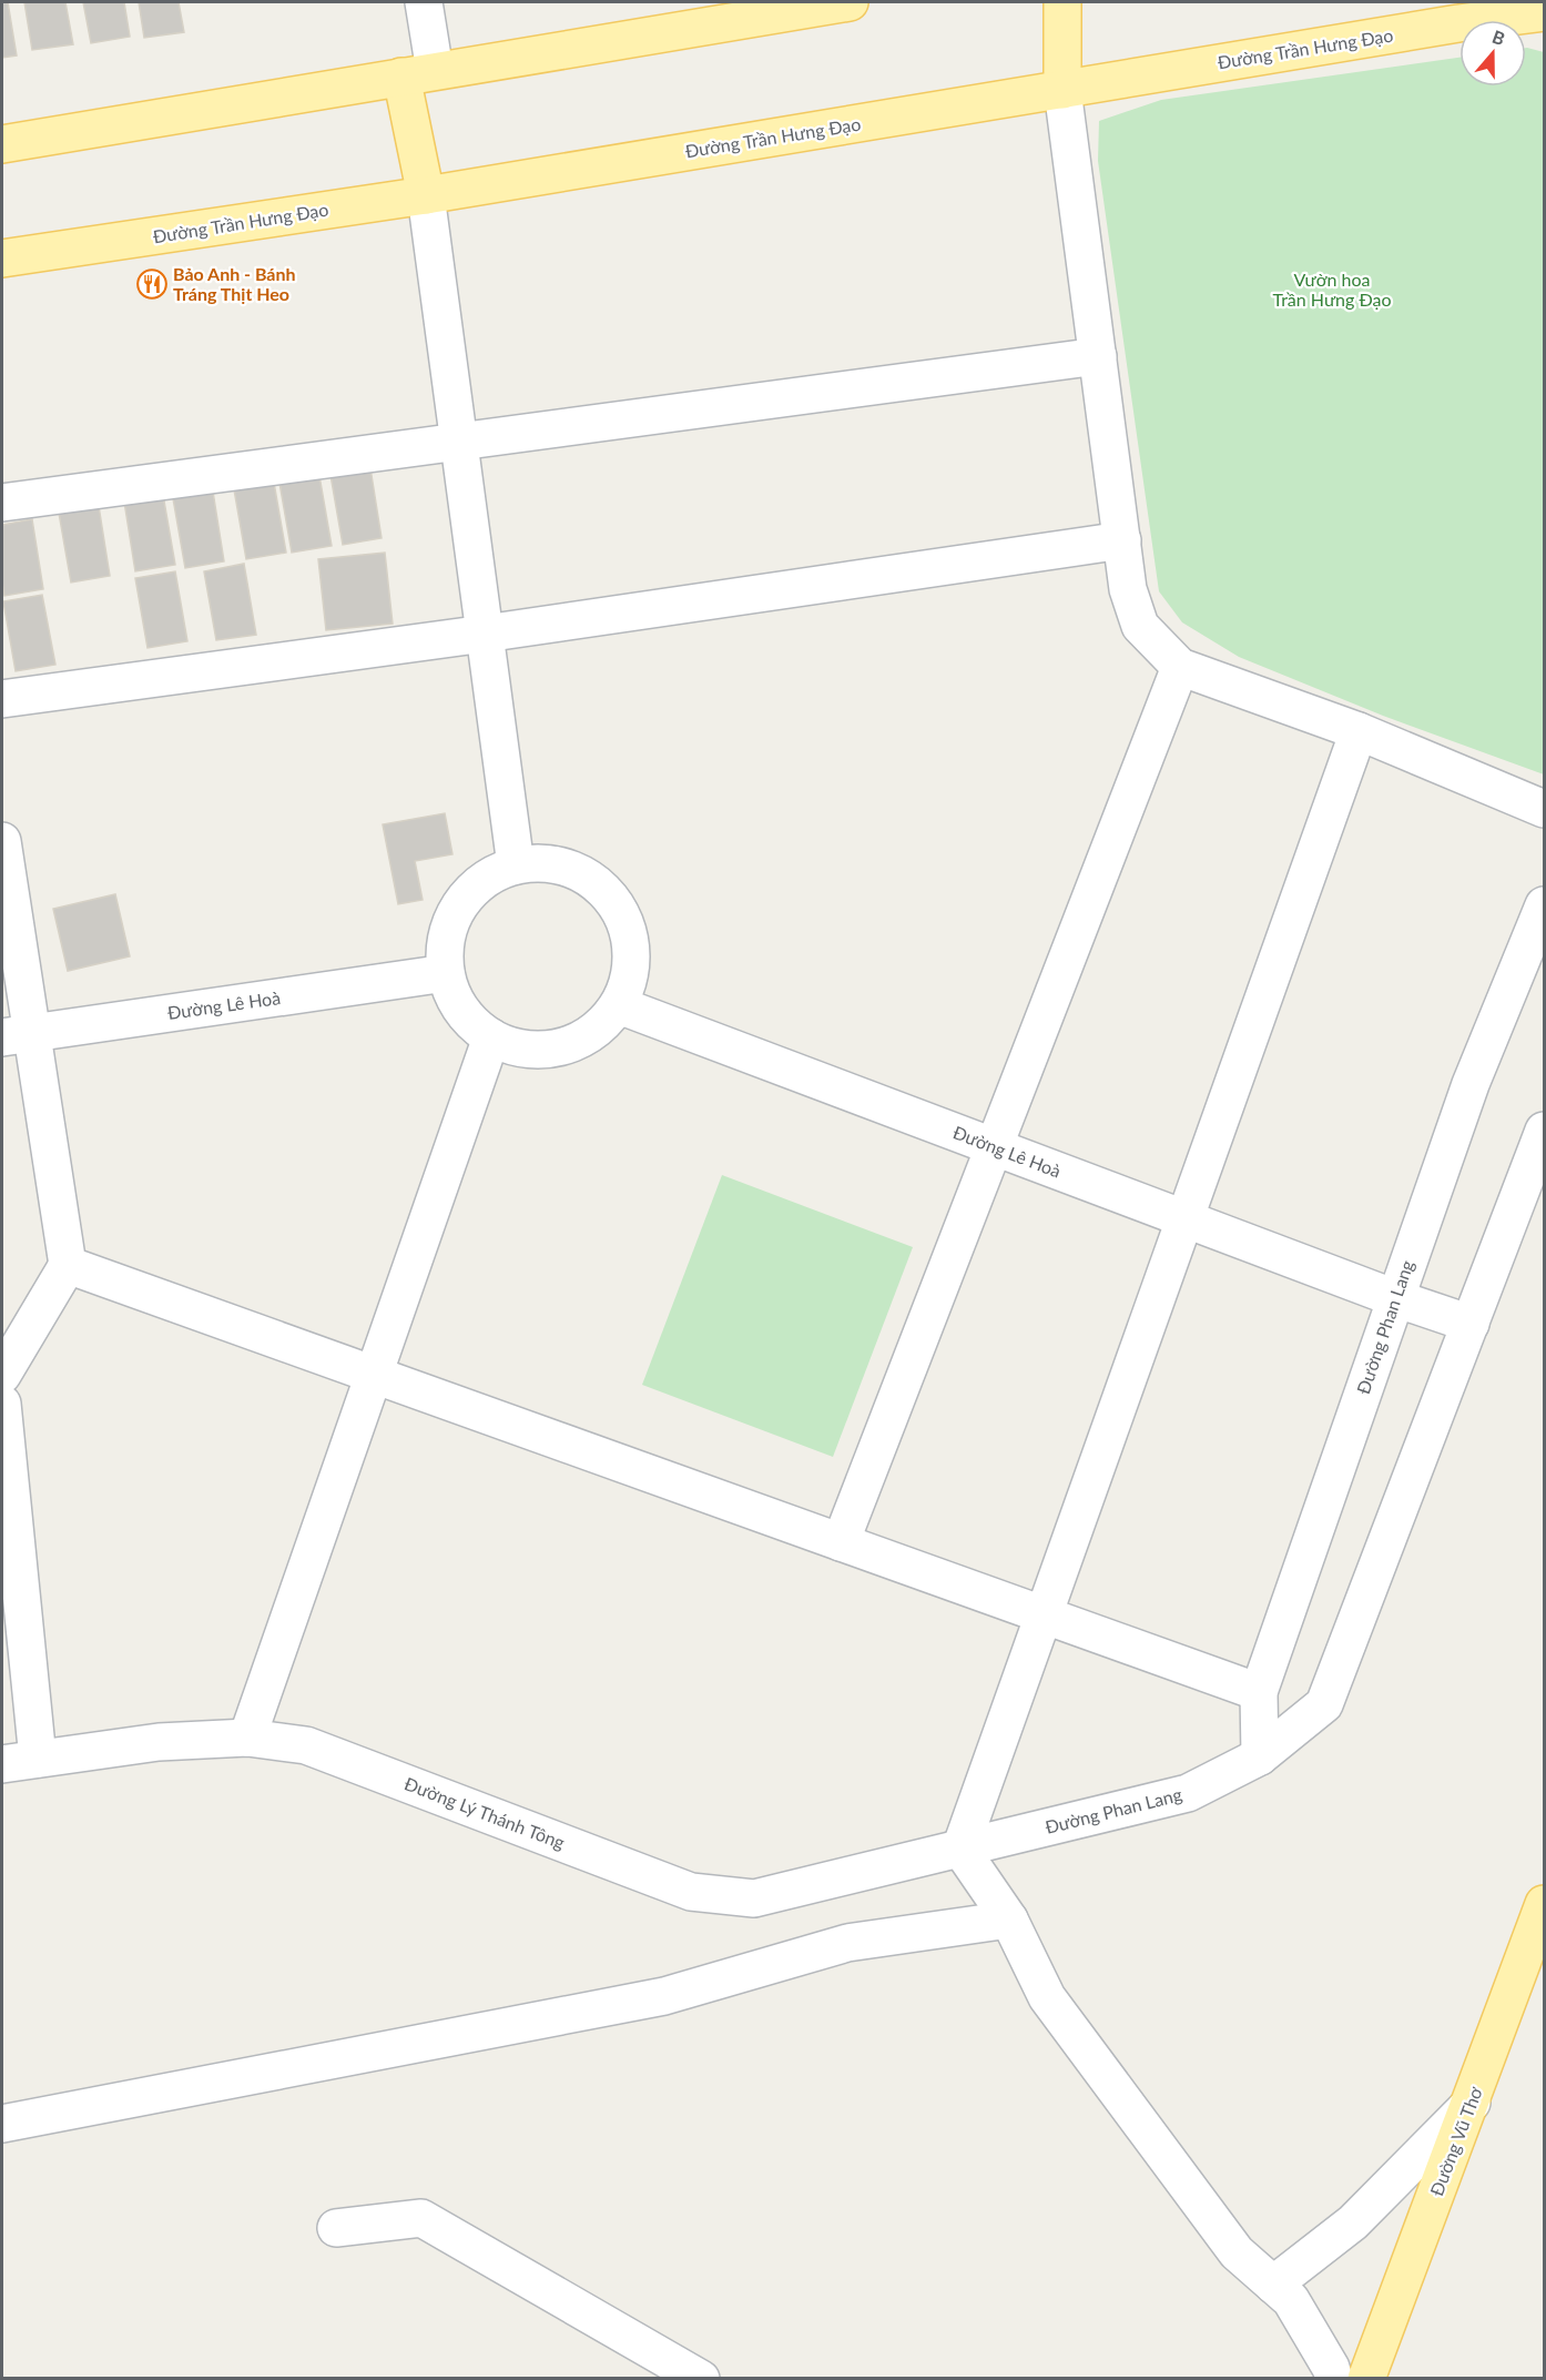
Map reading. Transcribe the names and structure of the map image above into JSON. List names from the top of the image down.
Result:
{
  "streets": {
    "main road": ["Đường Trần Hưng Đạo", "Đường Vũ Thơ"],
    "street": ["Đường Lê Hoà", "Đường Phan Lang", "Đường Lý Thánh Tông"]
  },
  "crossings": [
    ["Đường Lê Hoà", "Đường Phan Lang"],
    ["Đường Phan Lang", "Đường Lý Thánh Tông"]
  ],
  "parks": ["Vườn hoa Trần Hưng Đạo"],
  "places": {
    "restaurant": ["Bảo Anh - Bánh Tráng Thịt Heo"]
  },
  "north": "top"
}
